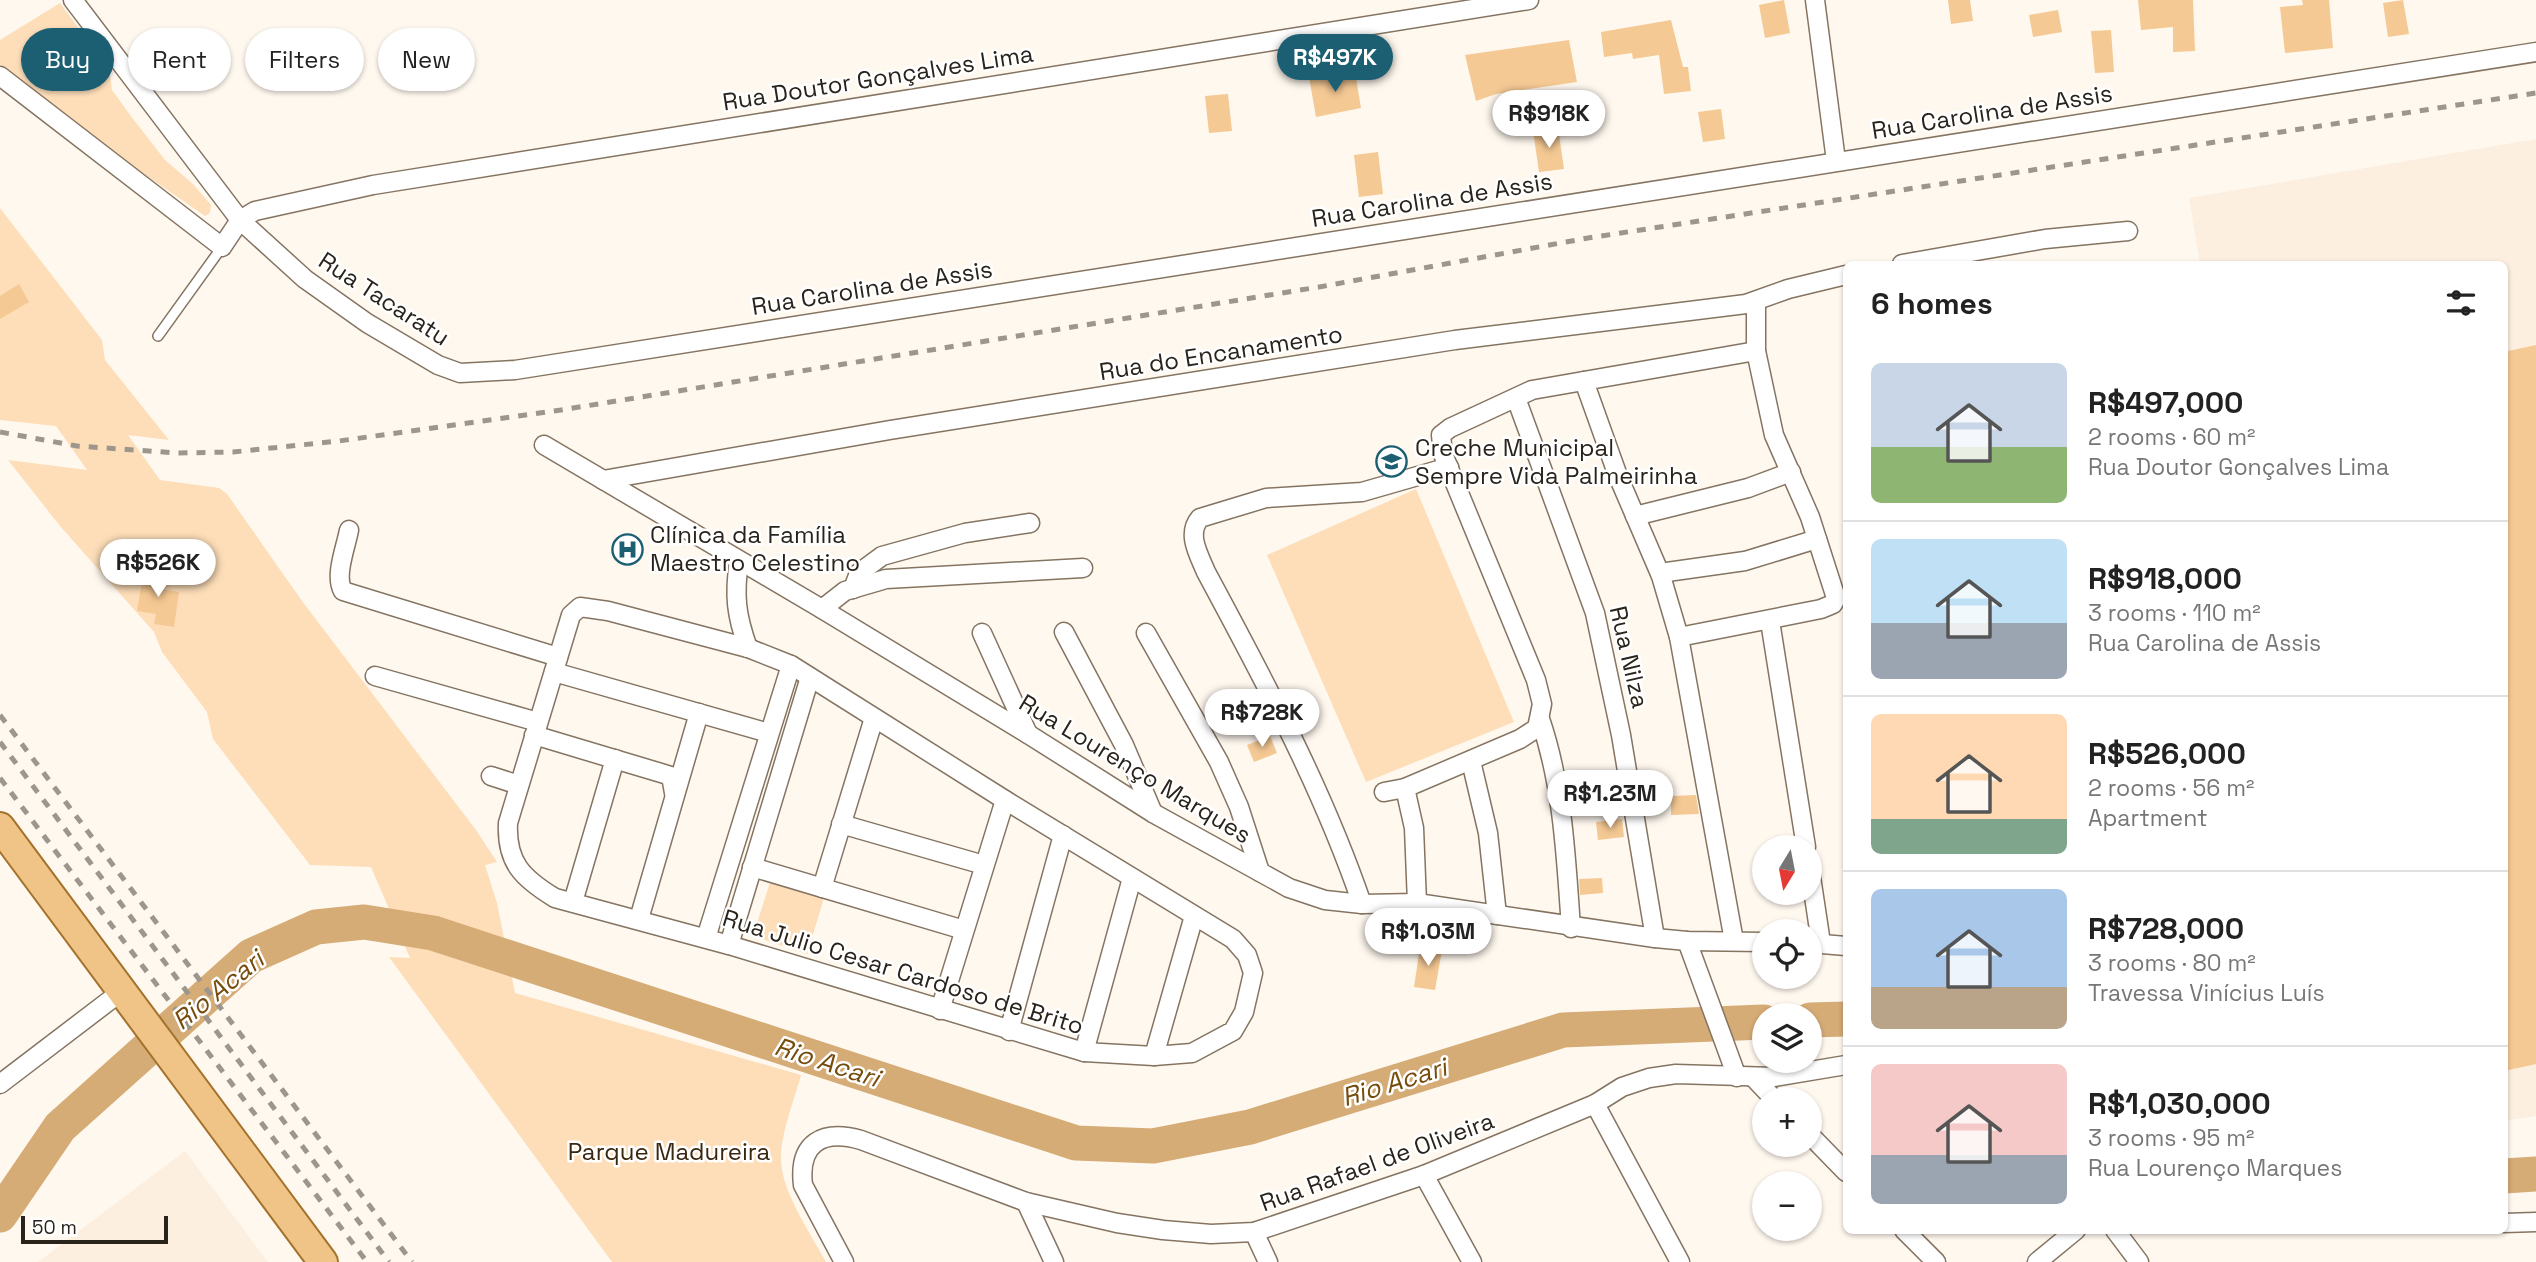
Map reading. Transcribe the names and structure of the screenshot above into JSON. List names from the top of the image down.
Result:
{
  "streets": {
    "street": [
      "Rua Doutor Gonçalves Lima",
      "Rua Carolina de Assis",
      "Rua Tacaratu",
      "Rua do Encanamento",
      "Rua Nilza",
      "Rua Lourenço Marques",
      "Rua Julio Cesar Cardoso de Brito",
      "Rua Rafael de Oliveira"
    ]
  },
  "crossings": [
    ["Rua Doutor Gonçalves Lima", "Rua Tacaratu"],
    ["Rua Carolina de Assis", "Rua Tacaratu"],
    ["Rua do Encanamento", "Rua Lourenço Marques"],
    ["Rua Nilza", "Rua Lourenço Marques"]
  ],
  "water": ["Rio Acari"],
  "parks": ["Parque Madureira"],
  "places": {
    "school or university": ["Creche Municipal Sempre Vida Palmeirinha"],
    "hospital": ["Clínica da Família Maestro Celestino"]
  },
  "scale_bar": "50 m",
  "north": "bottom",
  "page": {
    "chip": [
      "Buy",
      "Rent",
      "Filters",
      "New"
    ],
    "price": [
      "R$497K",
      "R$918K",
      "R$526K",
      "R$728K",
      "R$1.23M",
      "R$1.03M"
    ],
    "heading": "6 homes",
    "list": [
      {
        "name": "R$497,000",
        "note": "2 rooms · 60 m² · Rua Doutor Gonçalves Lima"
      },
      {
        "name": "R$918,000",
        "note": "3 rooms · 110 m² · Rua Carolina de Assis"
      },
      {
        "name": "R$526,000",
        "note": "2 rooms · 56 m² · Apartment"
      },
      {
        "name": "R$728,000",
        "note": "3 rooms · 80 m² · Travessa Vinícius Luís"
      },
      {
        "name": "R$1,030,000",
        "note": "3 rooms · 95 m² · Rua Lourenço Marques"
      }
    ],
    "map_buttons": ["+", "−"],
    "scale": "50 m"
  }
}
